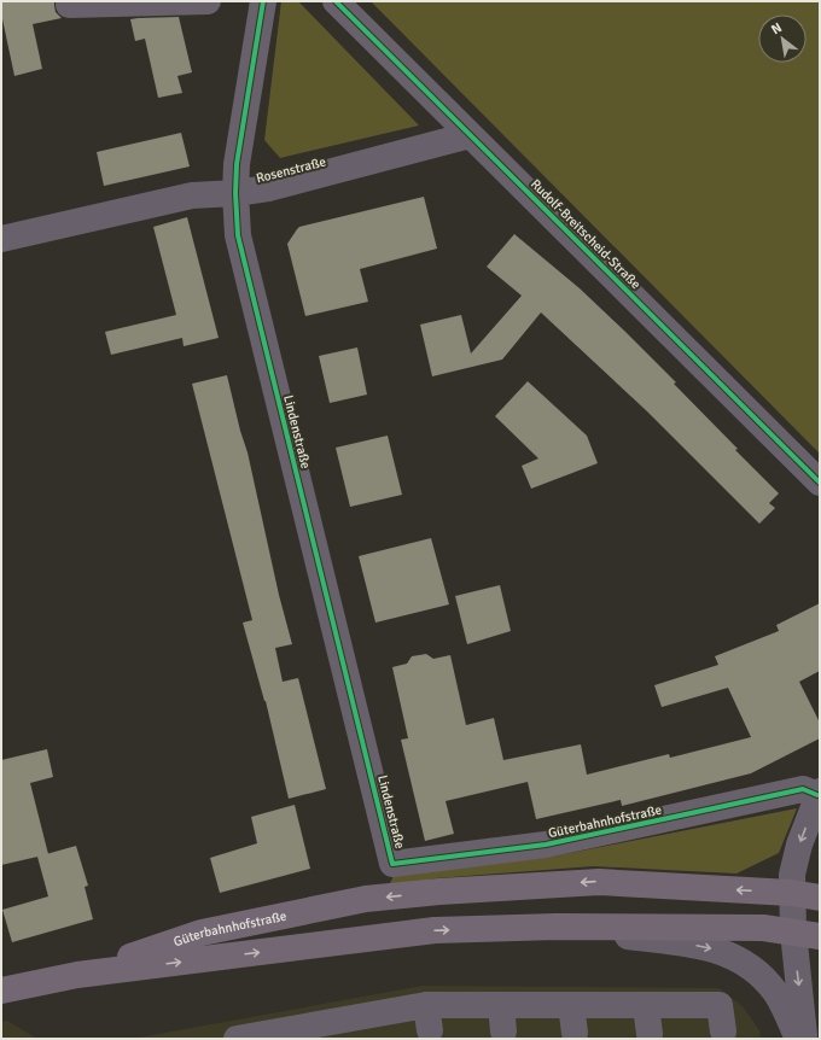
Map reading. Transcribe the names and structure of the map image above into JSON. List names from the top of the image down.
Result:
{
  "streets": {
    "main road": ["Güterbahnhofstraße"],
    "street": ["Rosenstraße", "Rudolf-Breitscheid-Straße", "Lindenstraße"]
  },
  "crossings": [
    ["Rosenstraße", "Rudolf-Breitscheid-Straße"],
    ["Rosenstraße", "Lindenstraße"],
    ["Lindenstraße", "Güterbahnhofstraße"]
  ],
  "north": "top left"
}
